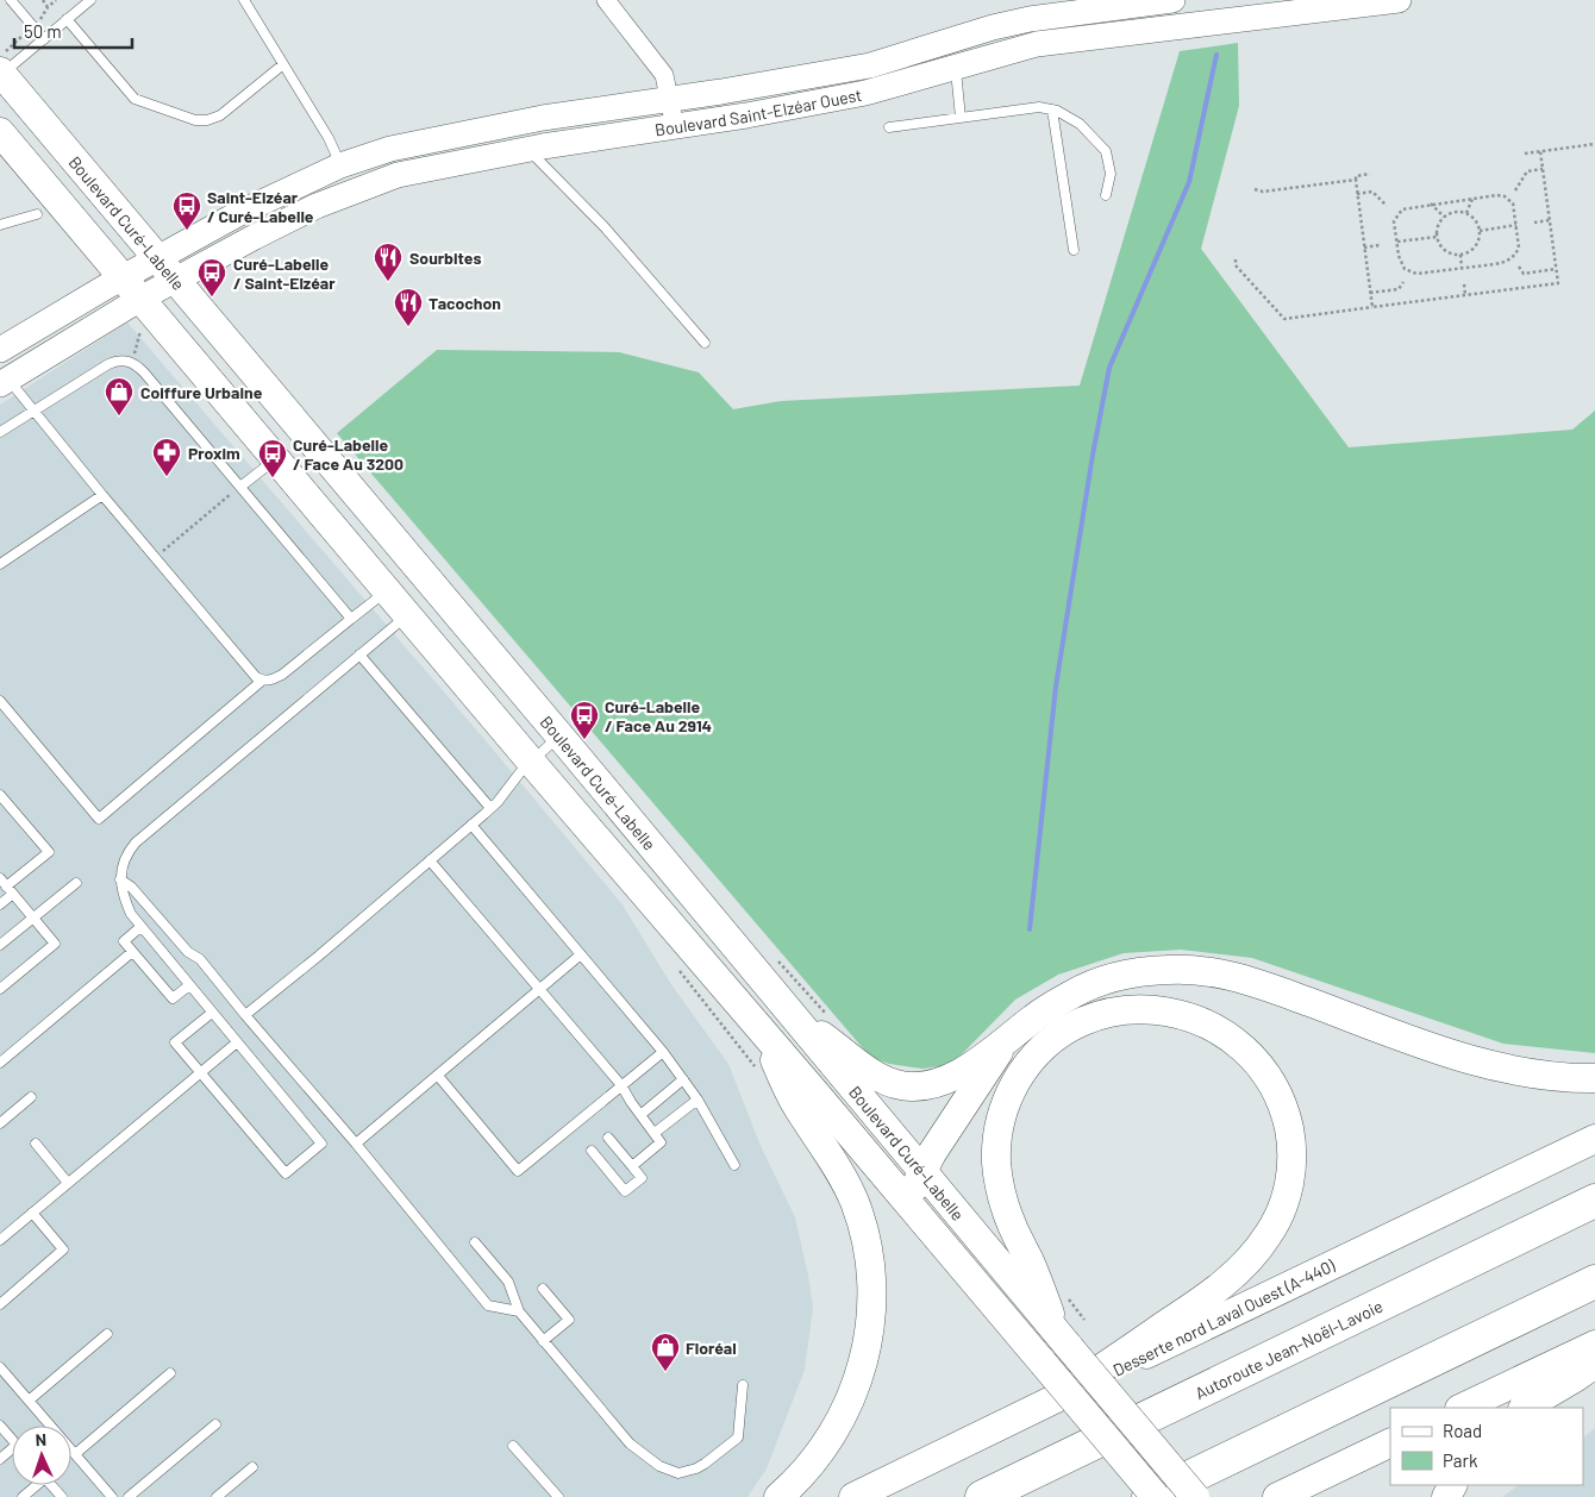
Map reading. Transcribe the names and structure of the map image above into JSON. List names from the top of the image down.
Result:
{
  "streets": {
    "highway": ["Autoroute Jean-Noël-Lavoie"],
    "main road": ["Boulevard Curé-Labelle", "Desserte nord Laval Ouest (A-440)"],
    "street": ["Boulevard Saint-Elzéar Ouest"]
  },
  "crossings": [
    ["Boulevard Saint-Elzéar Ouest", "Boulevard Curé-Labelle"]
  ],
  "places": {
    "bus stop": [
      "Saint-Elzéar / Curé-Labelle",
      "Curé-Labelle / Saint-Elzéar",
      "Curé-Labelle / Face Au 3200",
      "Curé-Labelle / Face Au 2914"
    ],
    "restaurant": ["Sourbites", "Tacochon"],
    "shop": ["Coiffure Urbaine", "Floréal"],
    "pharmacy": ["Proxim"]
  },
  "legend": ["Road", "Park"],
  "scale_bar": "50 m",
  "north": "top"
}
